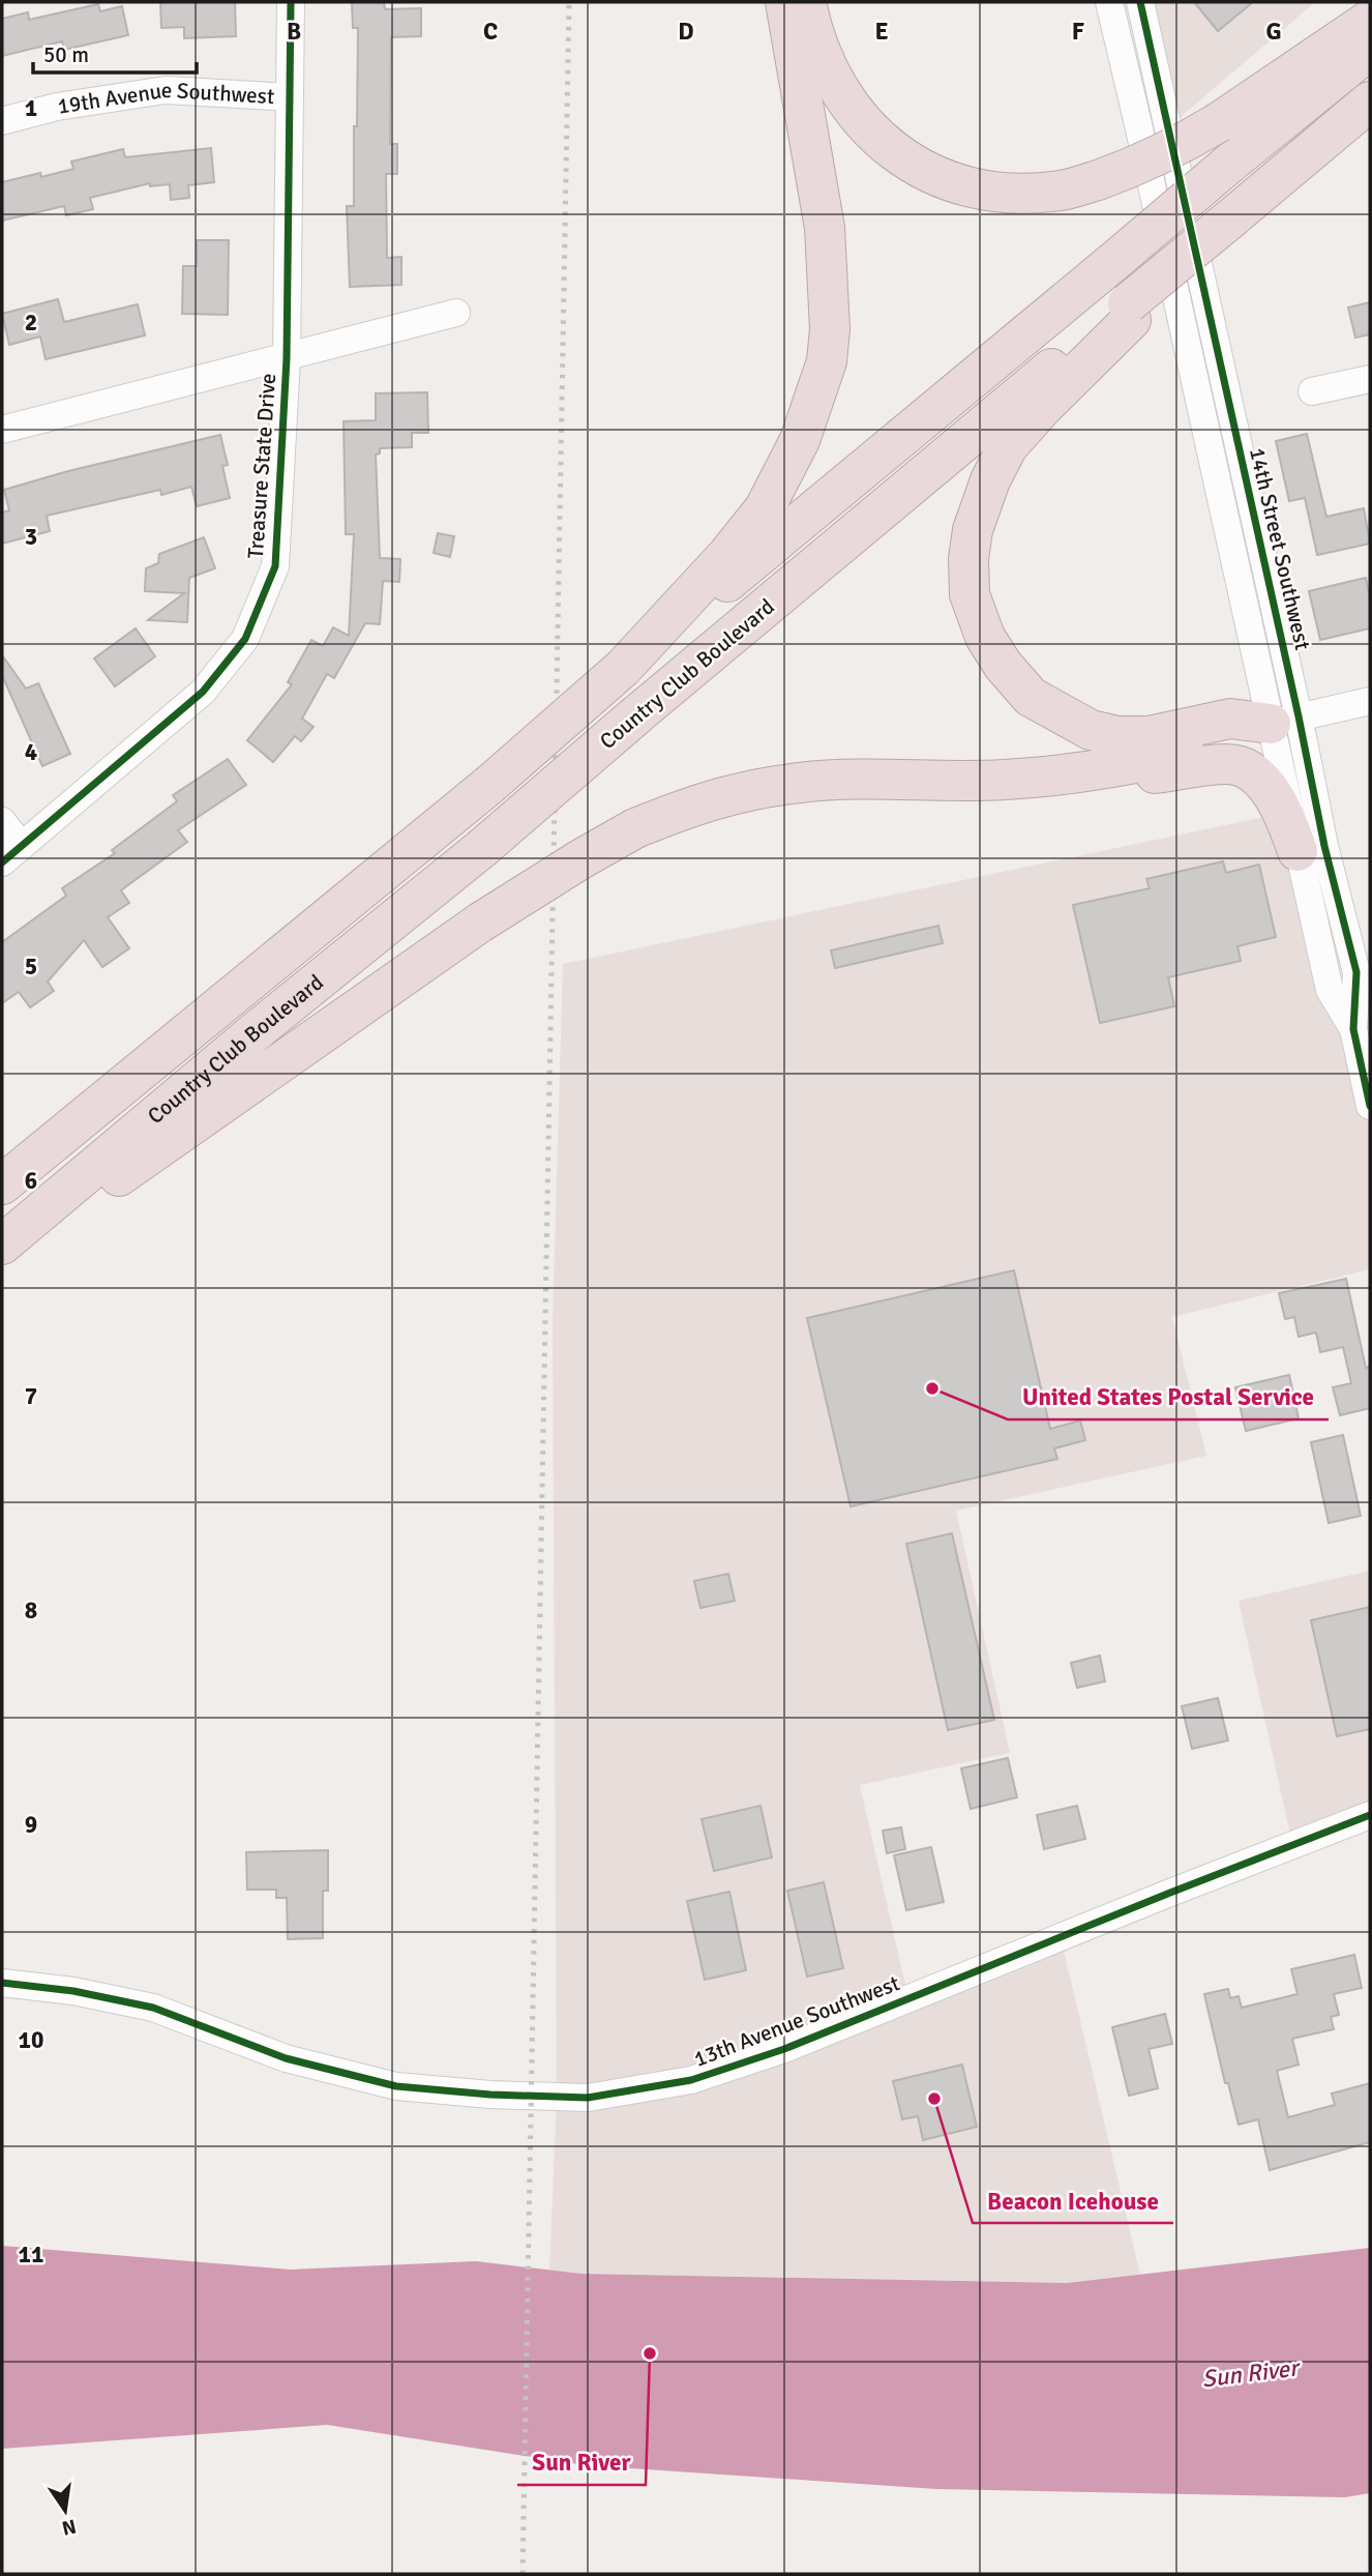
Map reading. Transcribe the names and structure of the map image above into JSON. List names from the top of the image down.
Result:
{
  "streets": {
    "highway": ["Country Club Boulevard"],
    "street": [
      "19th Avenue Southwest",
      "Treasure State Drive",
      "14th Street Southwest",
      "13th Avenue Southwest"
    ]
  },
  "crossings": [
    ["19th Avenue Southwest", "Treasure State Drive"]
  ],
  "water": ["Sun River"],
  "places": ["United States Postal Service", "Beacon Icehouse", "Sun River"],
  "scale_bar": "50 m",
  "north": "bottom",
  "grid": {
    "columns": [
      "B",
      "C",
      "D",
      "E",
      "F",
      "G"
    ],
    "rows": [
      "1",
      "2",
      "3",
      "4",
      "5",
      "6",
      "7",
      "8",
      "9",
      "10",
      "11"
    ]
  }
}
